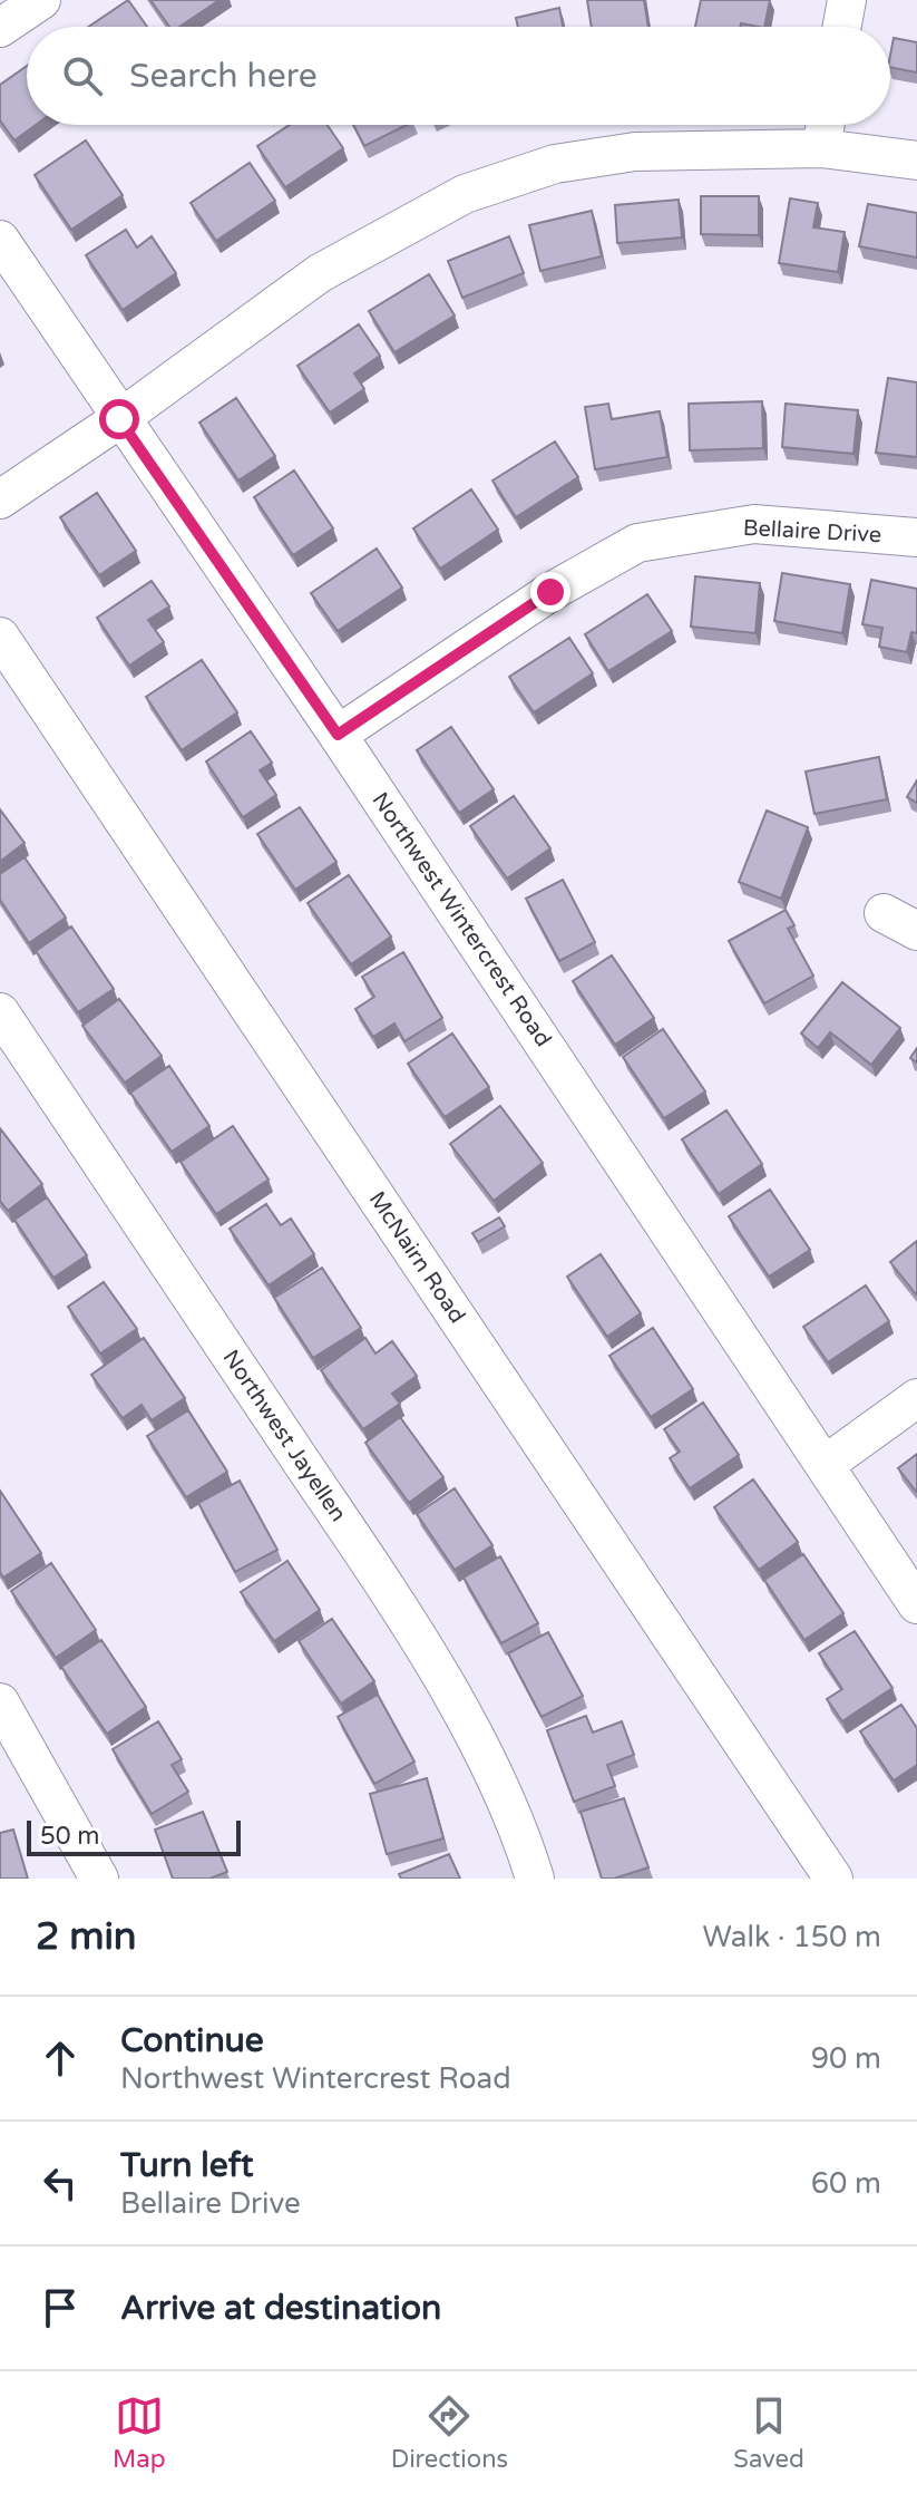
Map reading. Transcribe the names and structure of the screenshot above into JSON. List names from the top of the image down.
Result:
{
  "streets": {
    "street": [
      "Bellaire Drive",
      "Northwest Wintercrest Road",
      "McNairn Road",
      "Northwest Jayellen"
    ]
  },
  "crossings": [
    ["Bellaire Drive", "Northwest Wintercrest Road"]
  ],
  "scale_bar": "50 m",
  "page": {
    "search": "Search here",
    "scale": "50 m",
    "heading": ["2 min", "Walk · 150 m"],
    "list": [
      ["Continue", "Northwest Wintercrest Road", "90 m"],
      ["Turn left", "Bellaire Drive", "60 m"],
      "Arrive at destination"
    ],
    "nav": ["Map", "Directions", "Saved"]
  }
}
